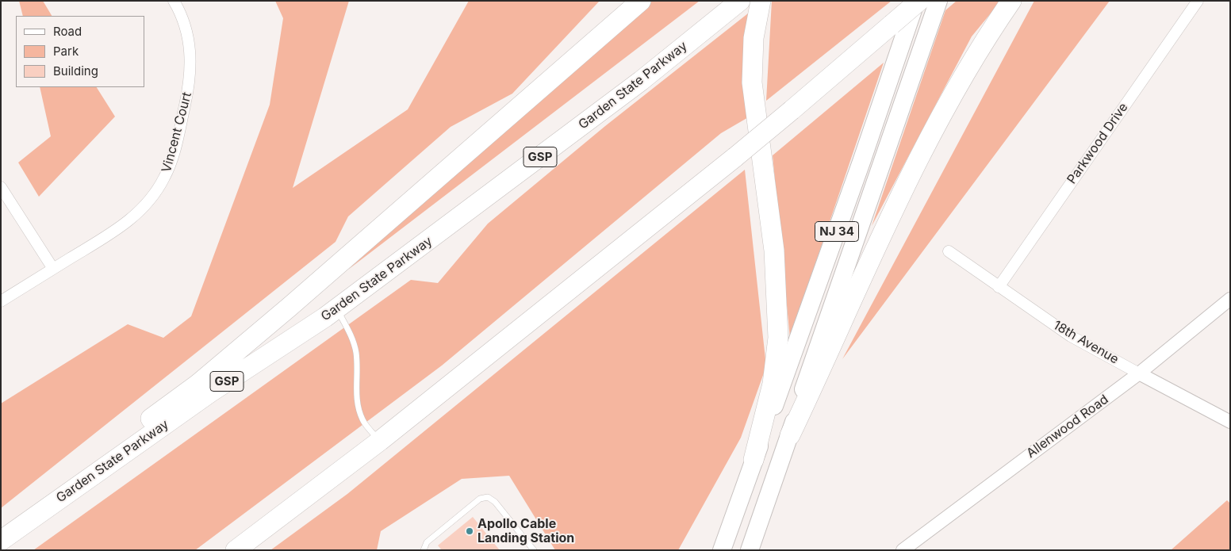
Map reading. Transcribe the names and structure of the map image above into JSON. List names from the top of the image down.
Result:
{
  "streets": {
    "highway": ["Garden State Parkway", "GSP", "NJ 34"],
    "street": [
      "Vincent Court",
      "Parkwood Drive",
      "18th Avenue",
      "Allenwood Road"
    ]
  },
  "crossings": [
    ["Parkwood Drive", "18th Avenue"],
    ["18th Avenue", "Allenwood Road"]
  ],
  "places": ["Apollo Cable Landing Station"],
  "legend": ["Road", "Park", "Building"]
}
